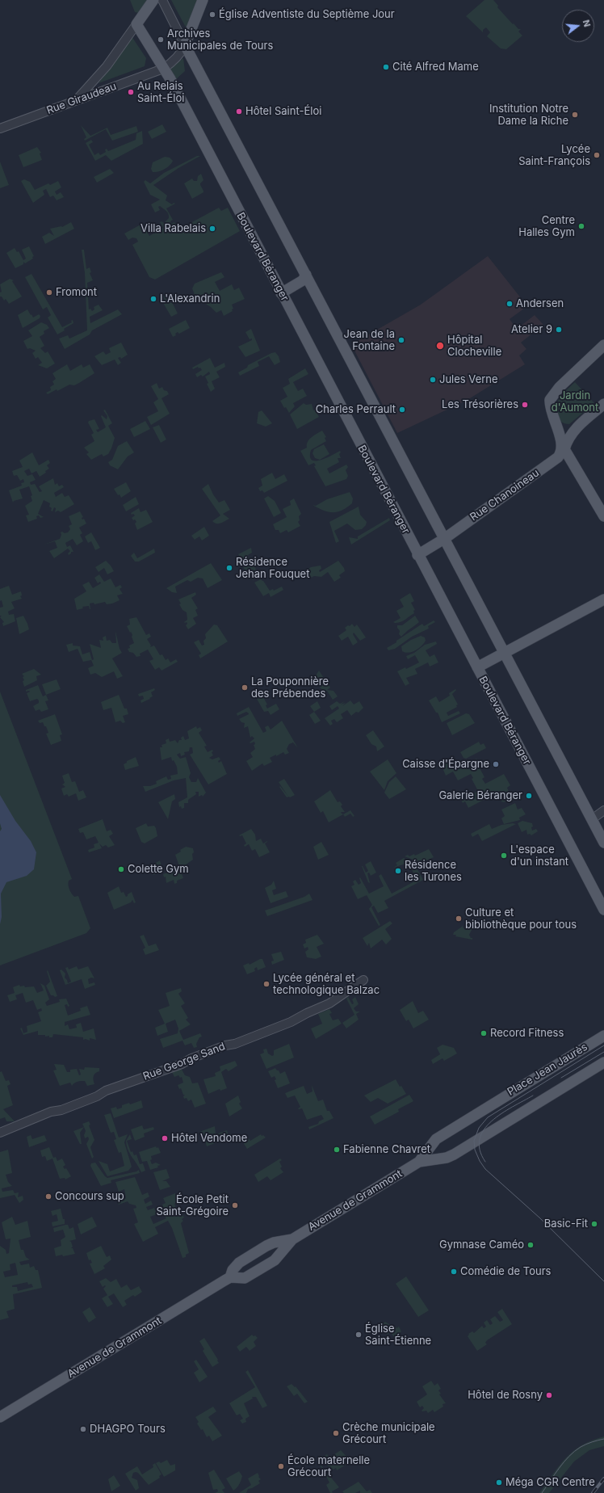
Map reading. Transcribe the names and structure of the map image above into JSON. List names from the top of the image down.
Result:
{
  "streets": {
    "main road": [
      "Boulevard Béranger",
      "Rue Chanoineau",
      "Place Jean Jaurès",
      "Avenue de Grammont"
    ],
    "street": ["Rue Giraudeau", "Rue George Sand"]
  },
  "crossings": [
    ["Rue Giraudeau", "Boulevard Béranger"],
    ["Boulevard Béranger", "Rue Chanoineau"],
    ["Place Jean Jaurès", "Avenue de Grammont"]
  ],
  "parks": ["Jardin d'Aumont"],
  "places": [
    "Église Adventiste du Septième Jour",
    "Archives Municipales de Tours",
    "Cité Alfred Mame",
    "Au Relais Saint-Éloi",
    "Hôtel Saint-Éloi",
    "Institution Notre Dame la Riche",
    "Lycée Saint-François",
    "Centre Halles Gym",
    "Villa Rabelais",
    "Fromont",
    "L'Alexandrin",
    "Andersen",
    "Atelier 9",
    "Jean de la Fontaine",
    "Hôpital Clocheville",
    "Jules Verne",
    "Les Trésorières",
    "Charles Perrault",
    "Résidence Jehan Fouquet",
    "La Pouponnière des Prébendes",
    "Caisse d'Épargne",
    "Galerie Béranger",
    "L'espace d'un instant",
    "Colette Gym",
    "Résidence les Turones",
    "Culture et bibliothèque pour tous",
    "Lycée général et technologique Balzac",
    "Record Fitness",
    "Hôtel Vendome",
    "Fabienne Chavret",
    "Concours sup",
    "École Petit Saint-Grégoire",
    "Basic-Fit",
    "Gymnase Caméo",
    "Comédie de Tours",
    "Église Saint-Étienne",
    "Hôtel de Rosny",
    "DHAGPO Tours",
    "Crèche municipale Grécourt",
    "École maternelle Grécourt",
    "Méga CGR Centre"
  ],
  "north": "right"
}
